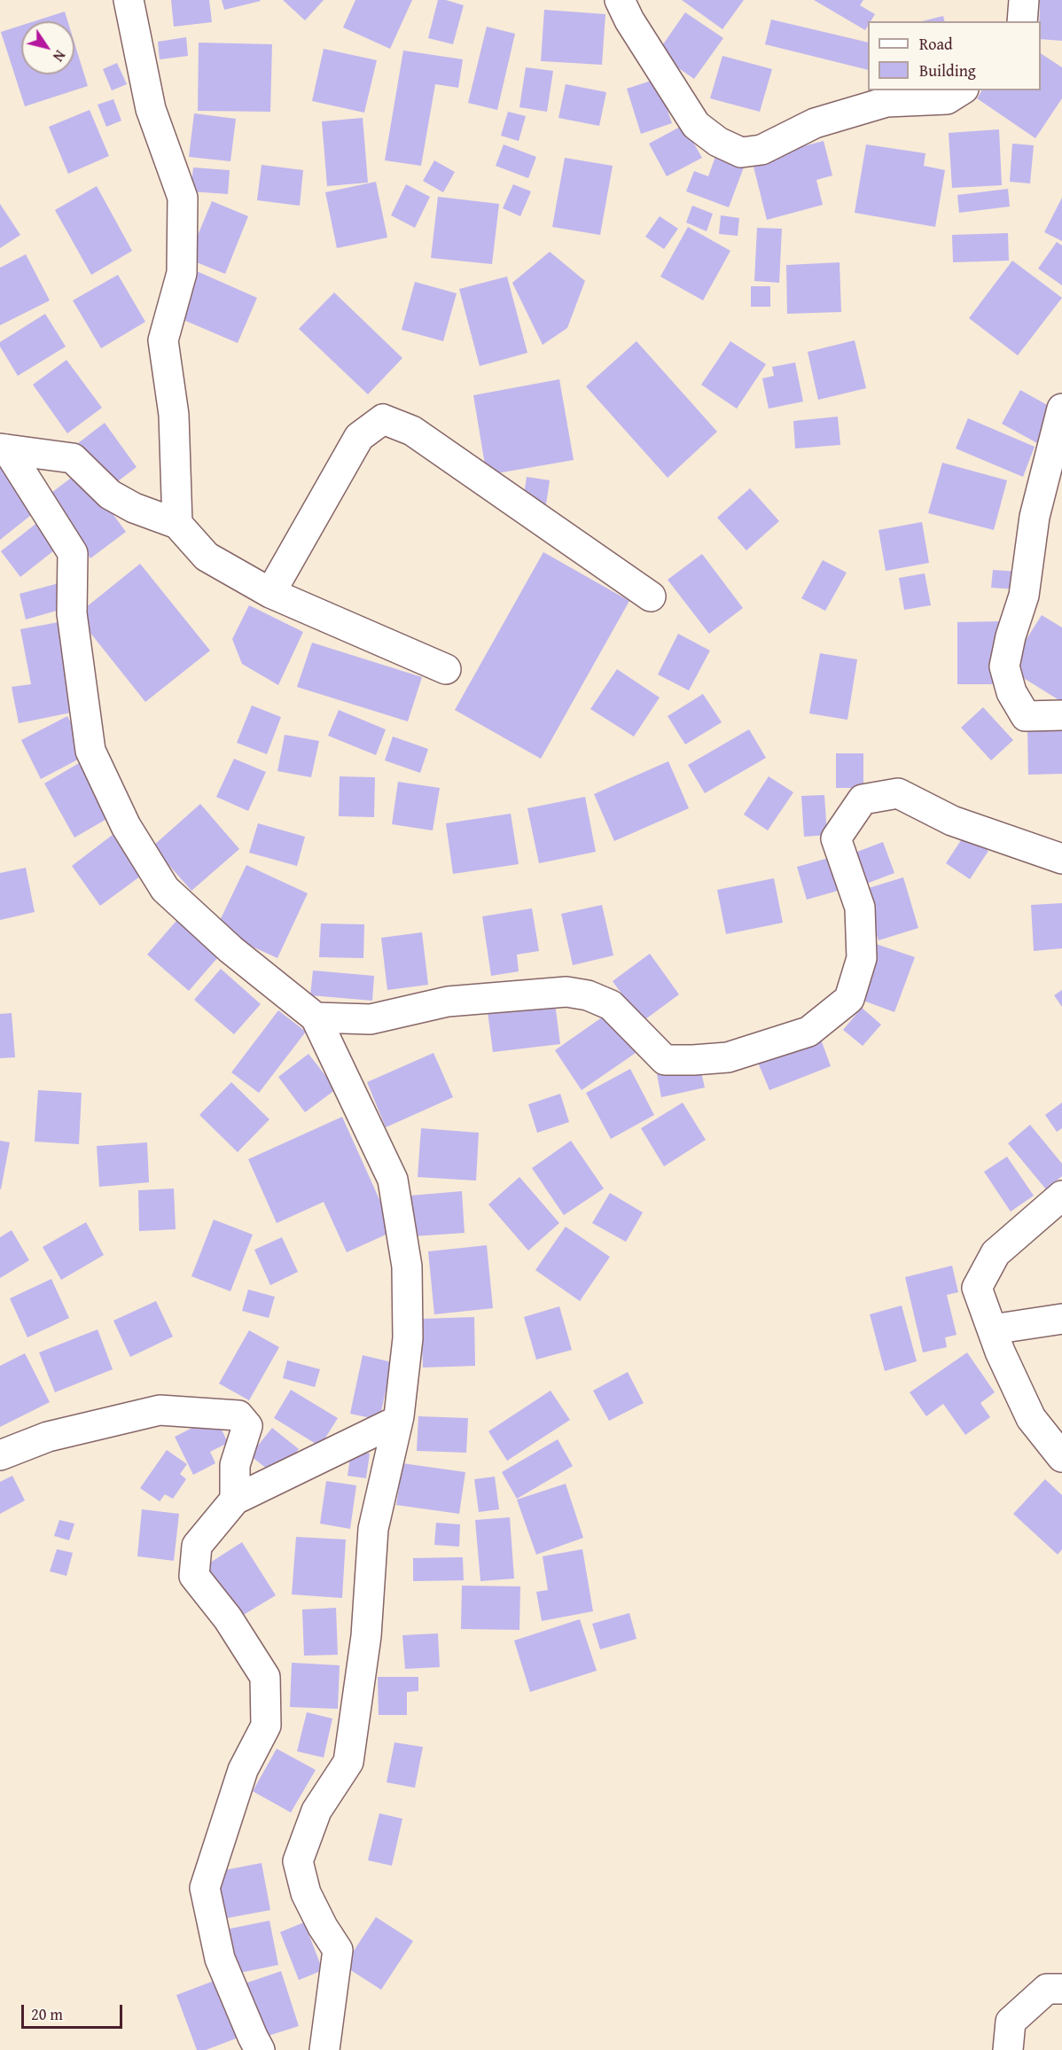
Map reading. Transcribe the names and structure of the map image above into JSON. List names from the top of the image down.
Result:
{
  "legend": ["Road", "Building"],
  "scale_bar": "20 m",
  "north": "bottom right"
}
